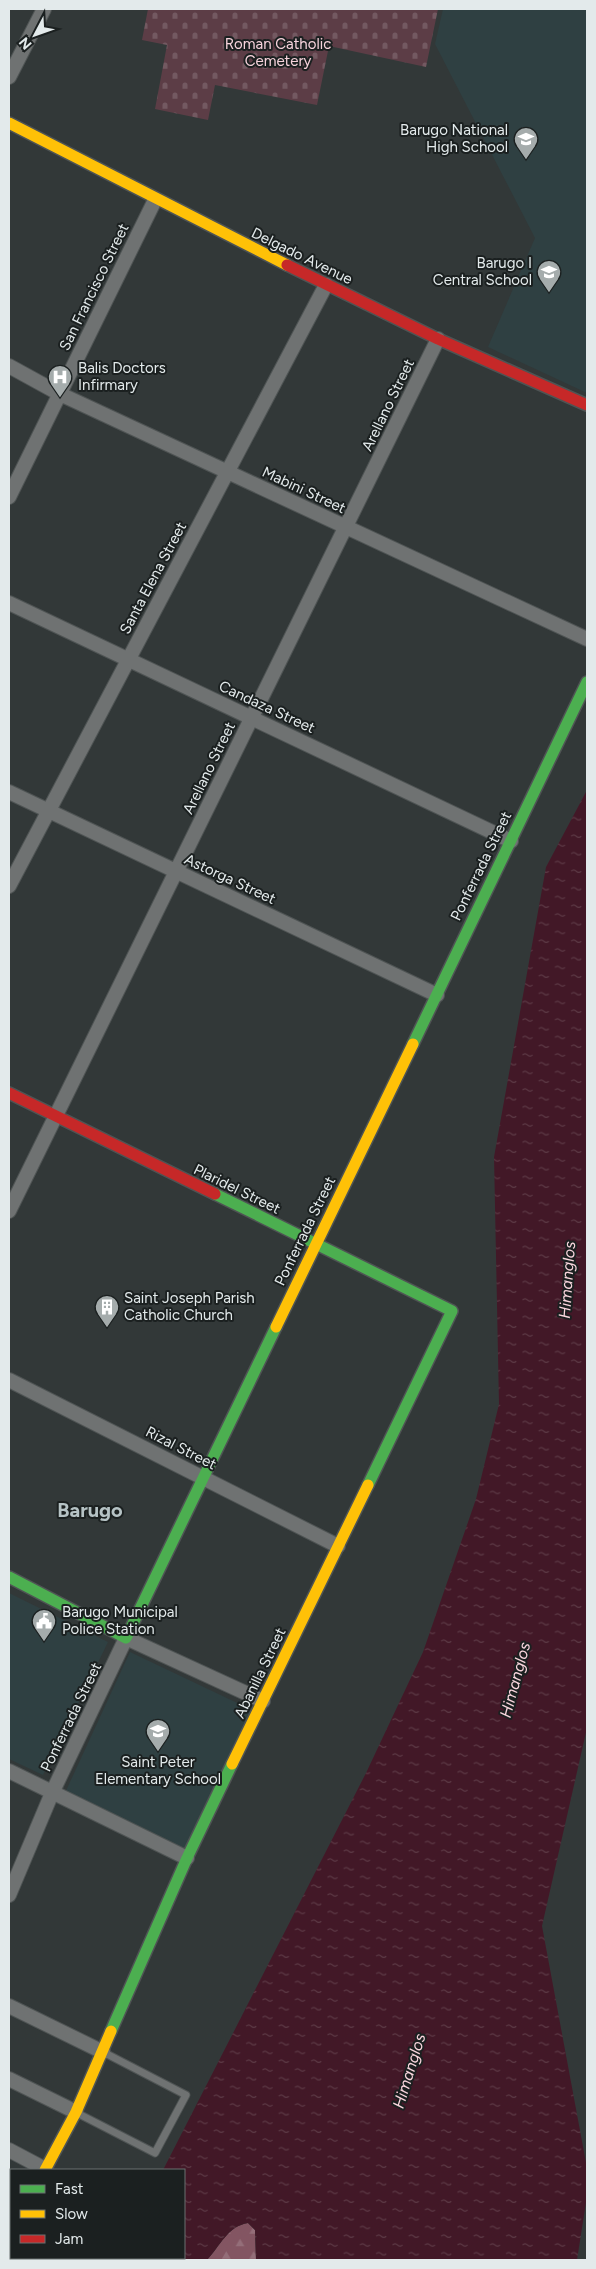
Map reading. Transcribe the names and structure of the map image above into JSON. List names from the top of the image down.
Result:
{
  "streets": {
    "street": [
      "Delgado Avenue",
      "San Francisco Street",
      "Arellano Street",
      "Mabini Street",
      "Santa Elena Street",
      "Candaza Street",
      "Ponferrada Street",
      "Astorga Street",
      "Plaridel Street",
      "Rizal Street",
      "Abanilla Street"
    ]
  },
  "crossings": [
    ["Delgado Avenue", "San Francisco Street"],
    ["Delgado Avenue", "Arellano Street"],
    ["Delgado Avenue", "Santa Elena Street"],
    ["San Francisco Street", "Mabini Street"],
    ["Arellano Street", "Mabini Street"],
    ["Arellano Street", "Candaza Street"],
    ["Arellano Street", "Astorga Street"],
    ["Arellano Street", "Plaridel Street"],
    ["Mabini Street", "Santa Elena Street"],
    ["Santa Elena Street", "Candaza Street"],
    ["Santa Elena Street", "Astorga Street"],
    ["Candaza Street", "Ponferrada Street"],
    ["Ponferrada Street", "Astorga Street"],
    ["Ponferrada Street", "Plaridel Street"],
    ["Ponferrada Street", "Rizal Street"],
    ["Plaridel Street", "Abanilla Street"],
    ["Rizal Street", "Abanilla Street"]
  ],
  "districts": ["Barugo"],
  "water": ["Himanglos"],
  "parks": ["Roman Catholic Cemetery"],
  "places": {
    "school or university": ["Barugo National High School", "Barugo I Central School", "Saint Peter Elementary School"],
    "hospital": ["Balis Doctors Infirmary"],
    "building": ["Saint Joseph Parish Catholic Church"],
    "public building": ["Barugo Municipal Police Station"]
  },
  "legend": ["Fast", "Slow", "Jam"],
  "north": "bottom left"
}
